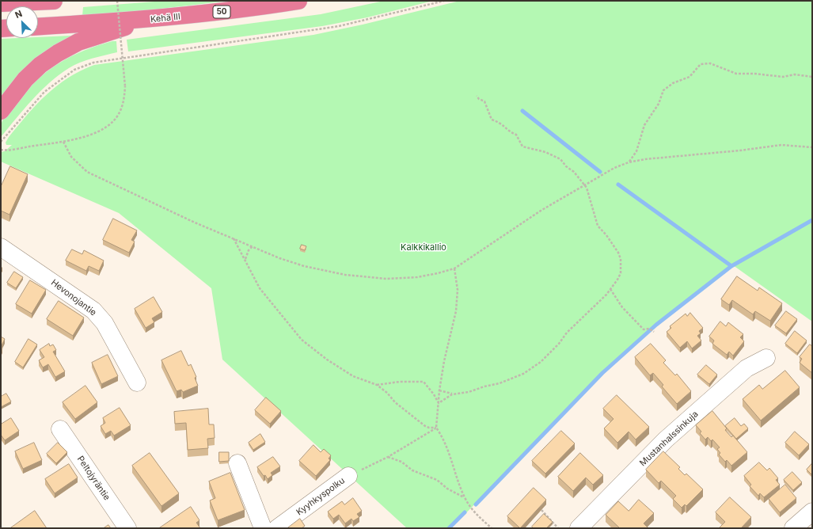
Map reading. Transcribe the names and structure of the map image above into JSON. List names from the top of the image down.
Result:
{
  "streets": {
    "highway": ["50", "Kehä III"],
    "street": [
      "Hevonojantie",
      "Mustanhalssinkuja",
      "Peltojyräntie",
      "Kyyhkyspolku"
    ]
  },
  "parks": ["Kalkkikallio"],
  "north": "top left"
}
